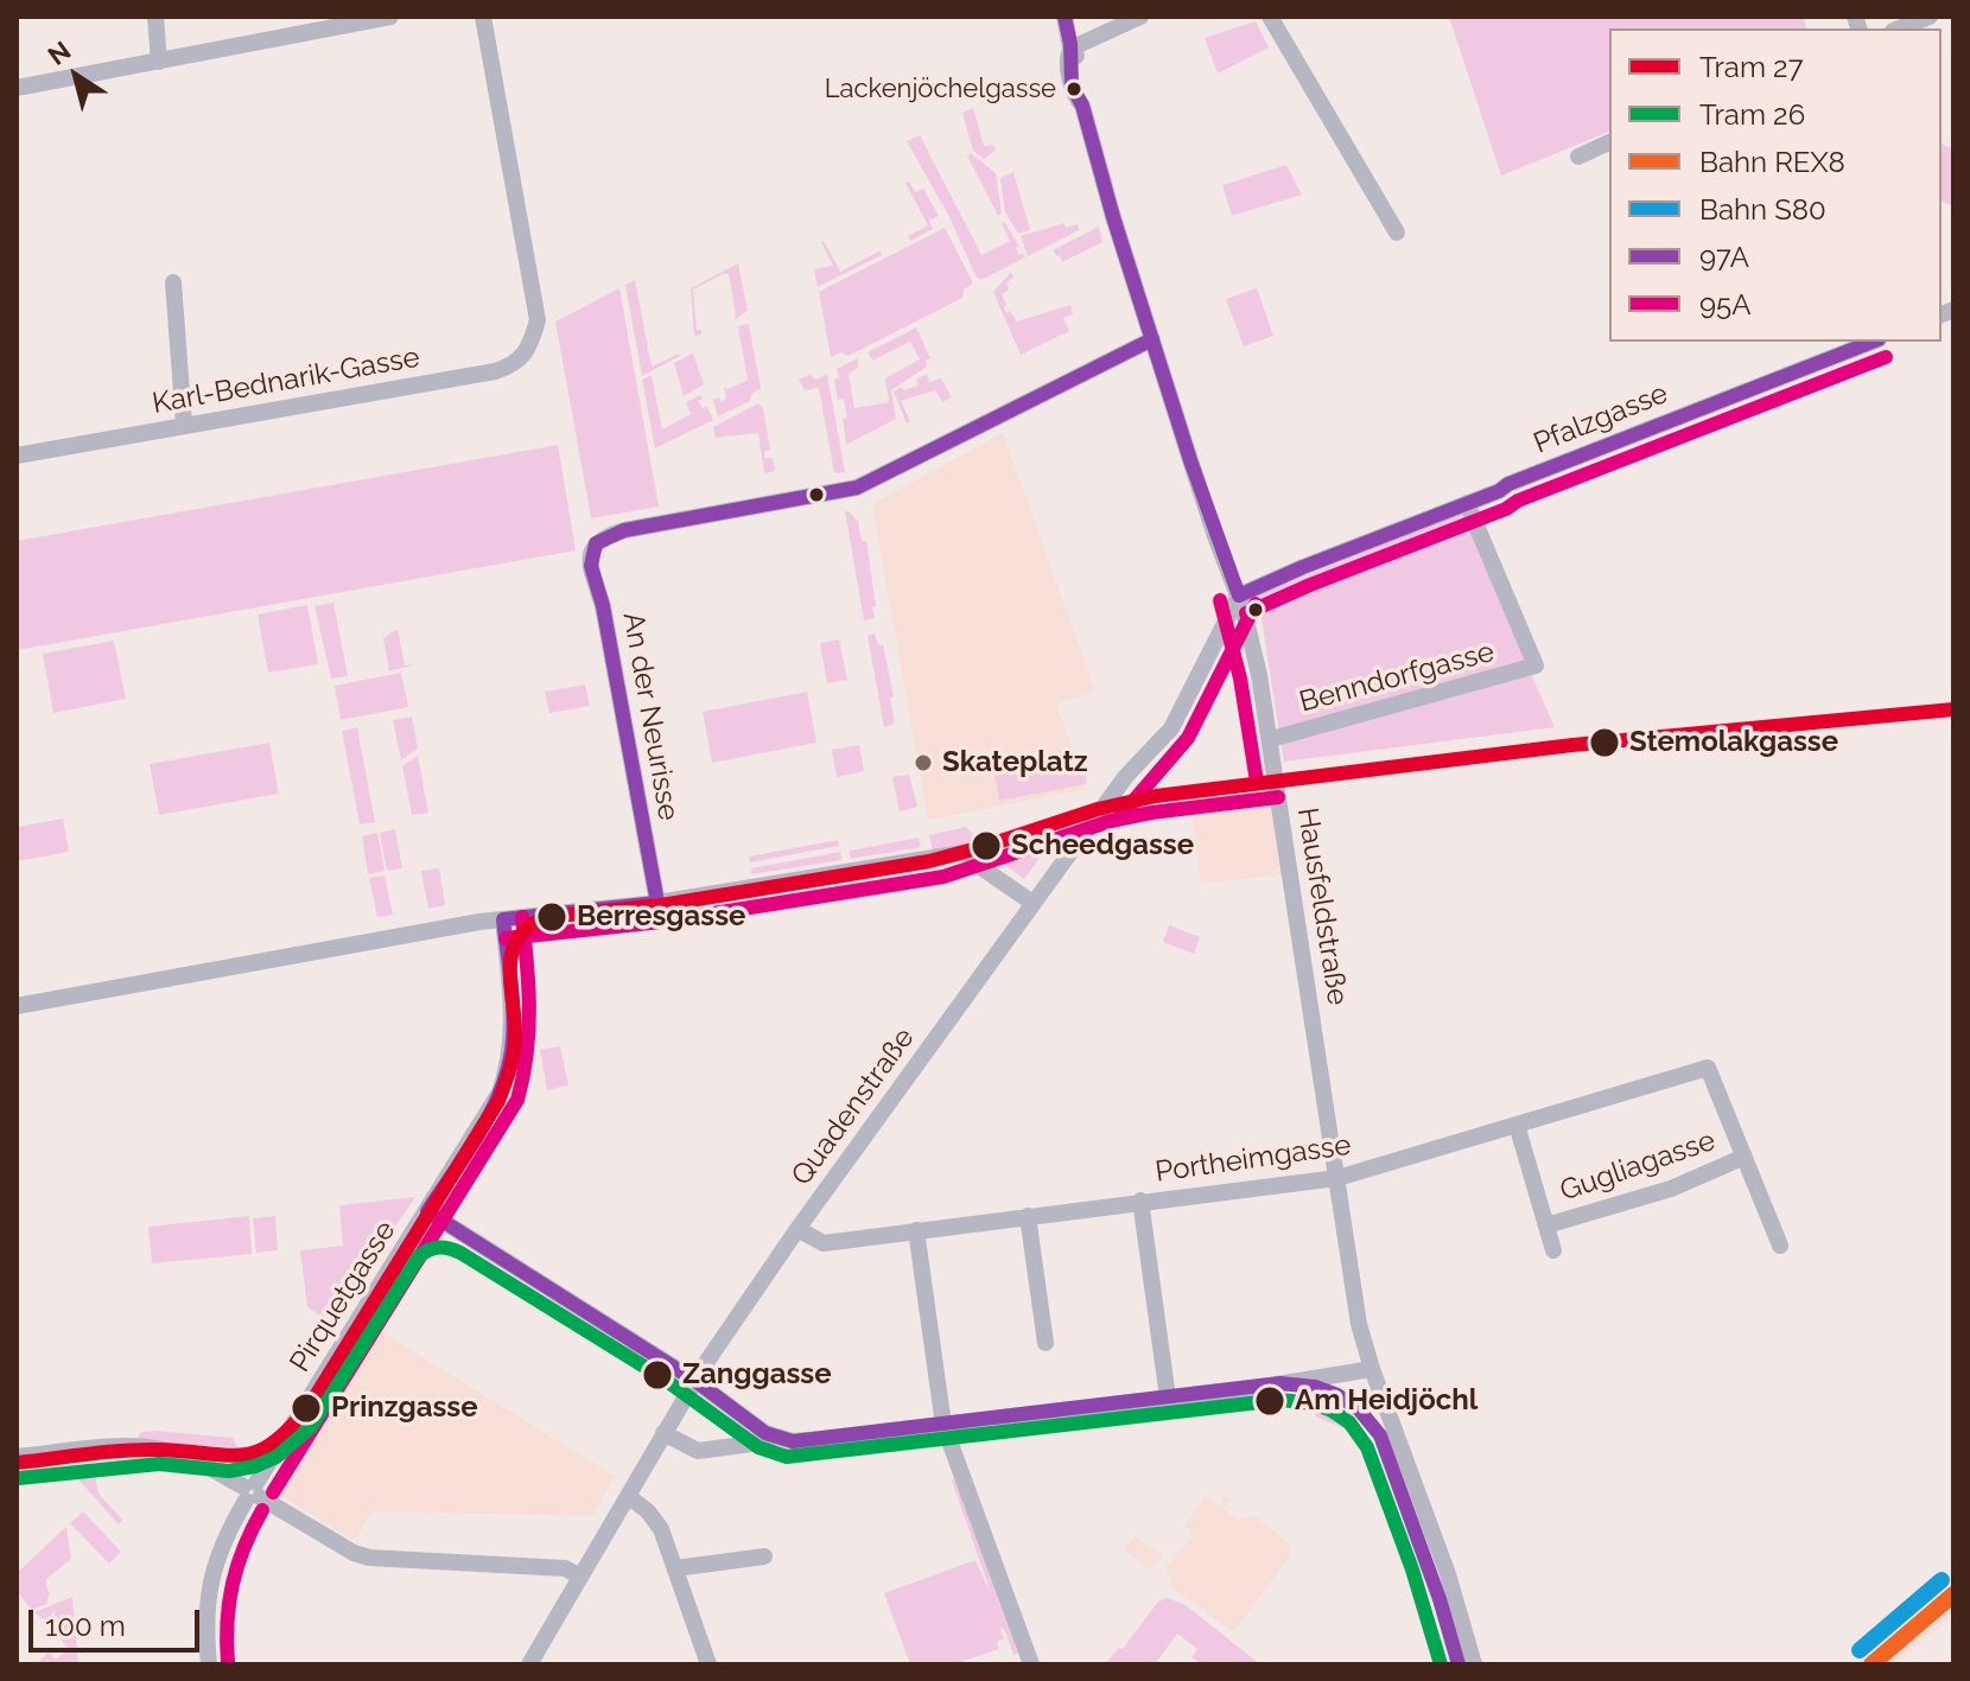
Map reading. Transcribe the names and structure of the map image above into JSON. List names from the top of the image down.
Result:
{
  "streets": {
    "street": [
      "Karl-Bednarik-Gasse",
      "Pfalzgasse",
      "Benndorfgasse",
      "An der Neurisse",
      "Hausfeldstraße",
      "Quadenstraße",
      "Portheimgasse",
      "Gugliagasse",
      "Pirquetgasse"
    ]
  },
  "crossings": [
    ["Pfalzgasse", "Benndorfgasse"],
    ["Pfalzgasse", "Hausfeldstraße"],
    ["Pfalzgasse", "Quadenstraße"],
    ["Benndorfgasse", "Hausfeldstraße"],
    ["An der Neurisse", "Hausfeldstraße"],
    ["Hausfeldstraße", "Quadenstraße"],
    ["Hausfeldstraße", "Portheimgasse"],
    ["Quadenstraße", "Portheimgasse"],
    ["Portheimgasse", "Gugliagasse"]
  ],
  "places": [
    "Lackenjöchelgasse",
    "Stemolakgasse",
    "Skateplatz",
    "Scheedgasse",
    "Berresgasse",
    "Zanggasse",
    "Am Heidjöchl",
    "Prinzgasse"
  ],
  "lines": [
    "transit line 97A",
    "transit line 95A",
    "tram line 27",
    "tram line 26",
    "rail line S80",
    "rail line REX8"
  ],
  "legend": [
    "Tram 27",
    "Tram 26",
    "Bahn REX8",
    "Bahn S80",
    "97A",
    "95A"
  ],
  "scale_bar": "100 m",
  "north": "top left"
}
